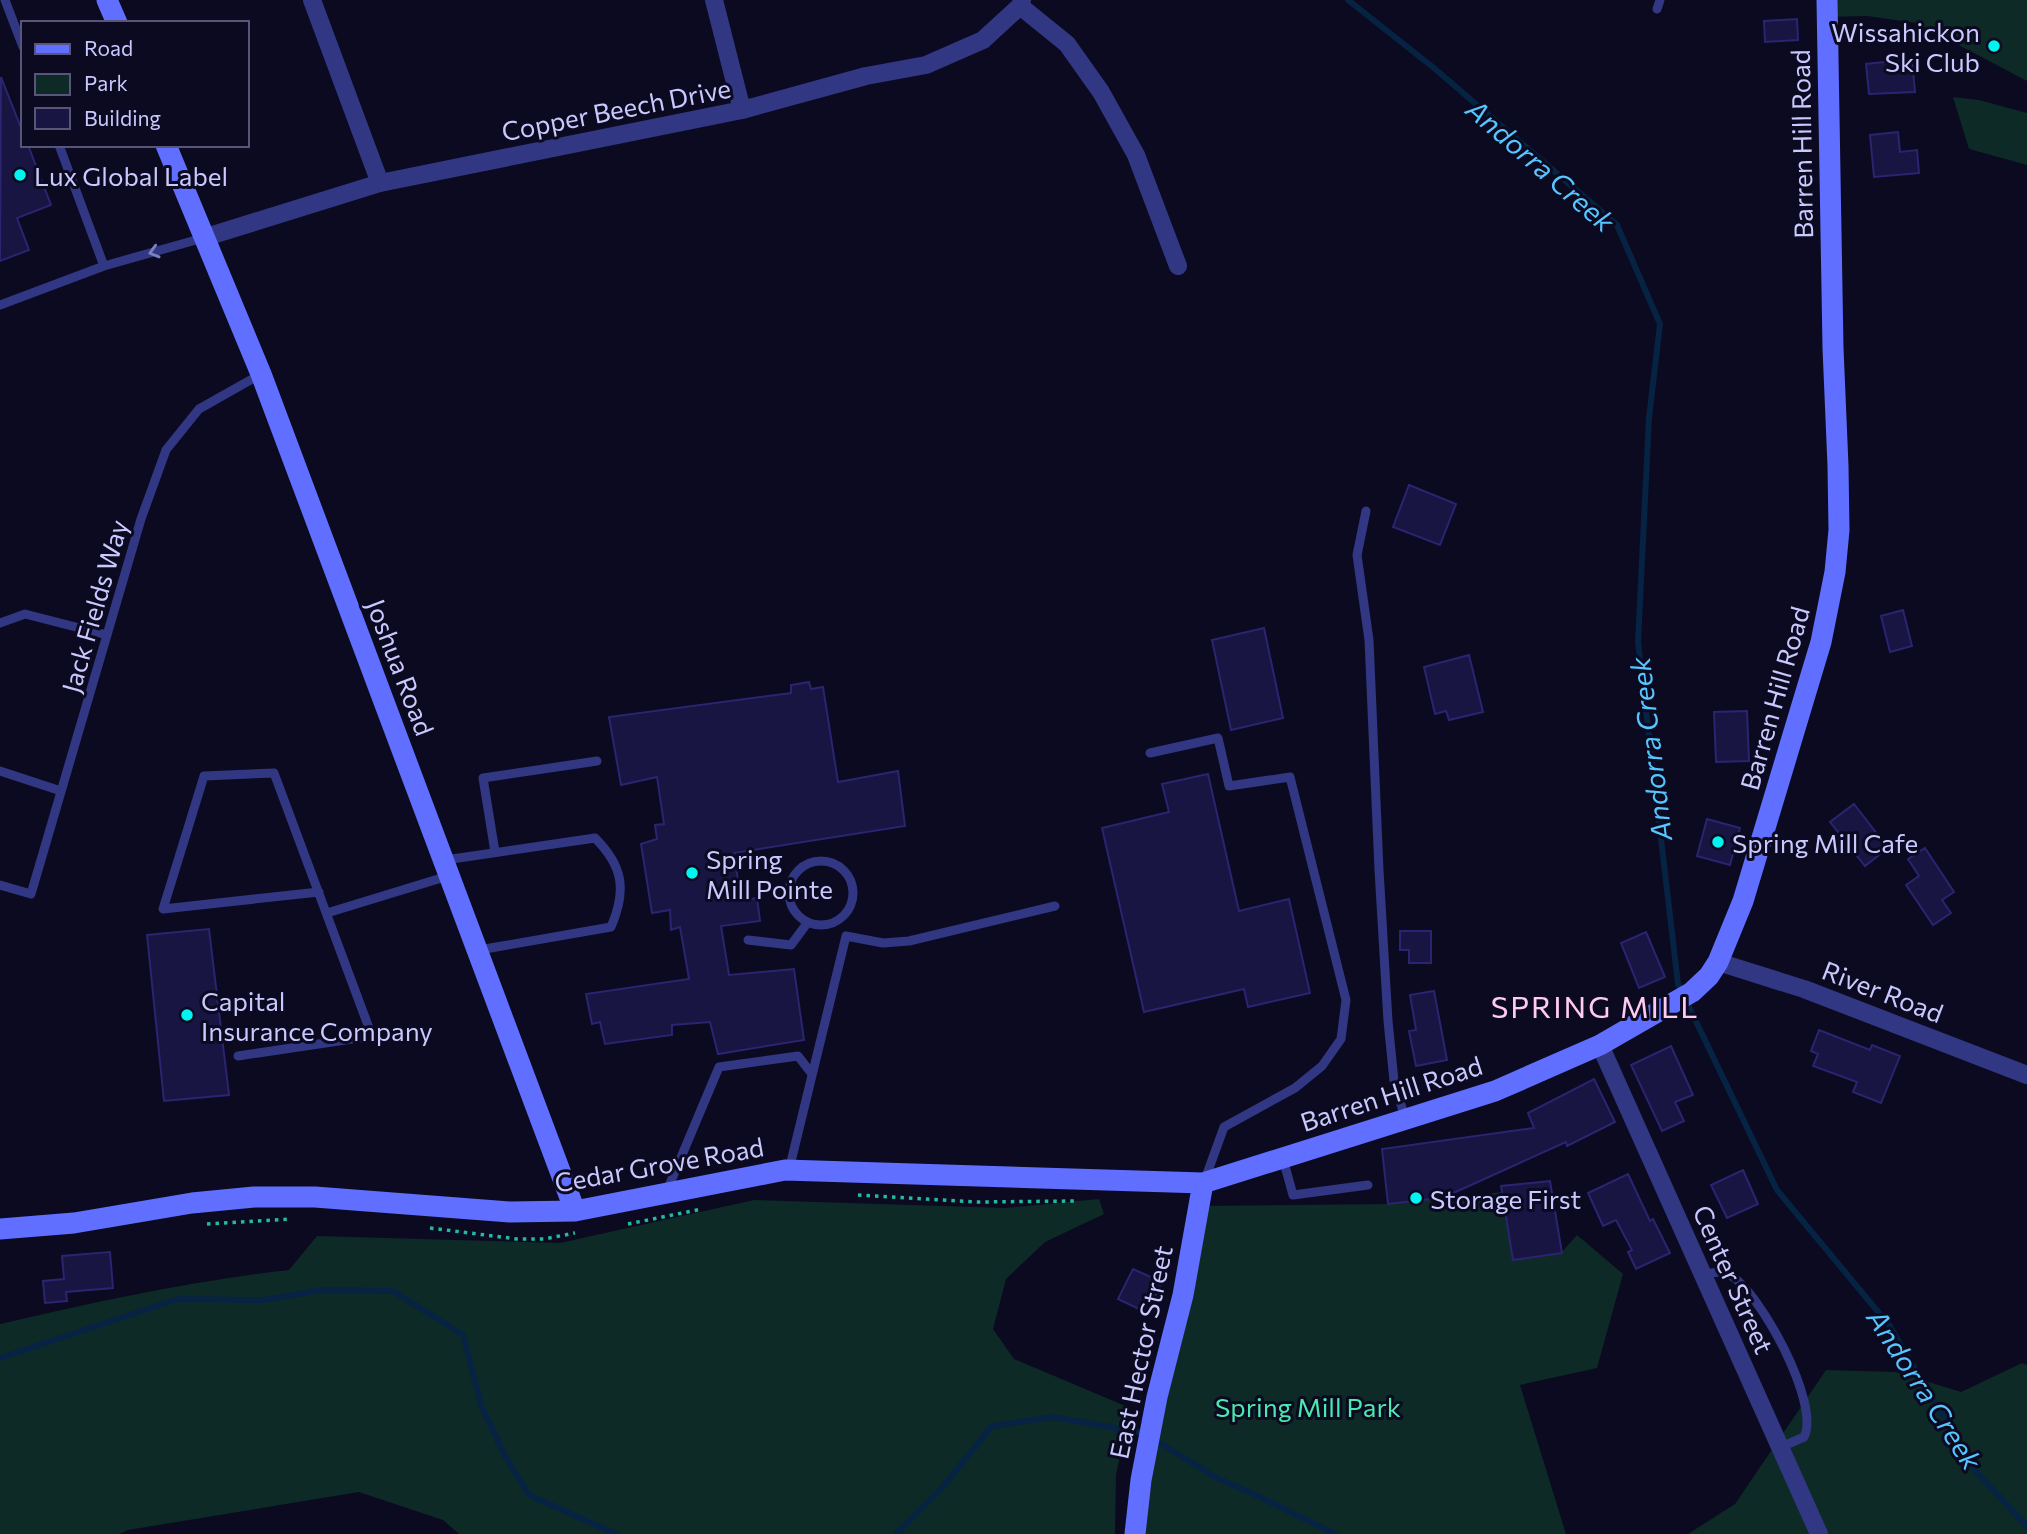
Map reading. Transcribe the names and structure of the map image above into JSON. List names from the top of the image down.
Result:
{
  "streets": {
    "main road": [
      "Barren Hill Road",
      "Joshua Road",
      "Cedar Grove Road",
      "East Hector Street"
    ],
    "street": ["Copper Beech Drive", "River Road", "Center Street"],
    "lane": ["Jack Fields Way"]
  },
  "crossings": [
    ["Copper Beech Drive", "Joshua Road"],
    ["Barren Hill Road", "River Road"],
    ["Barren Hill Road", "Cedar Grove Road"],
    ["Barren Hill Road", "Center Street"],
    ["Barren Hill Road", "East Hector Street"],
    ["Jack Fields Way", "Joshua Road"],
    ["Joshua Road", "Cedar Grove Road"],
    ["Cedar Grove Road", "East Hector Street"]
  ],
  "districts": ["SPRING MILL"],
  "water": ["Andorra Creek"],
  "parks": ["Spring Mill Park"],
  "places": [
    "Wissahickon Ski Club",
    "Lux Global Label",
    "Spring Mill Cafe",
    "Spring Mill Pointe",
    "Capital Insurance Company",
    "Storage First"
  ],
  "legend": ["Road", "Park", "Building"]
}
